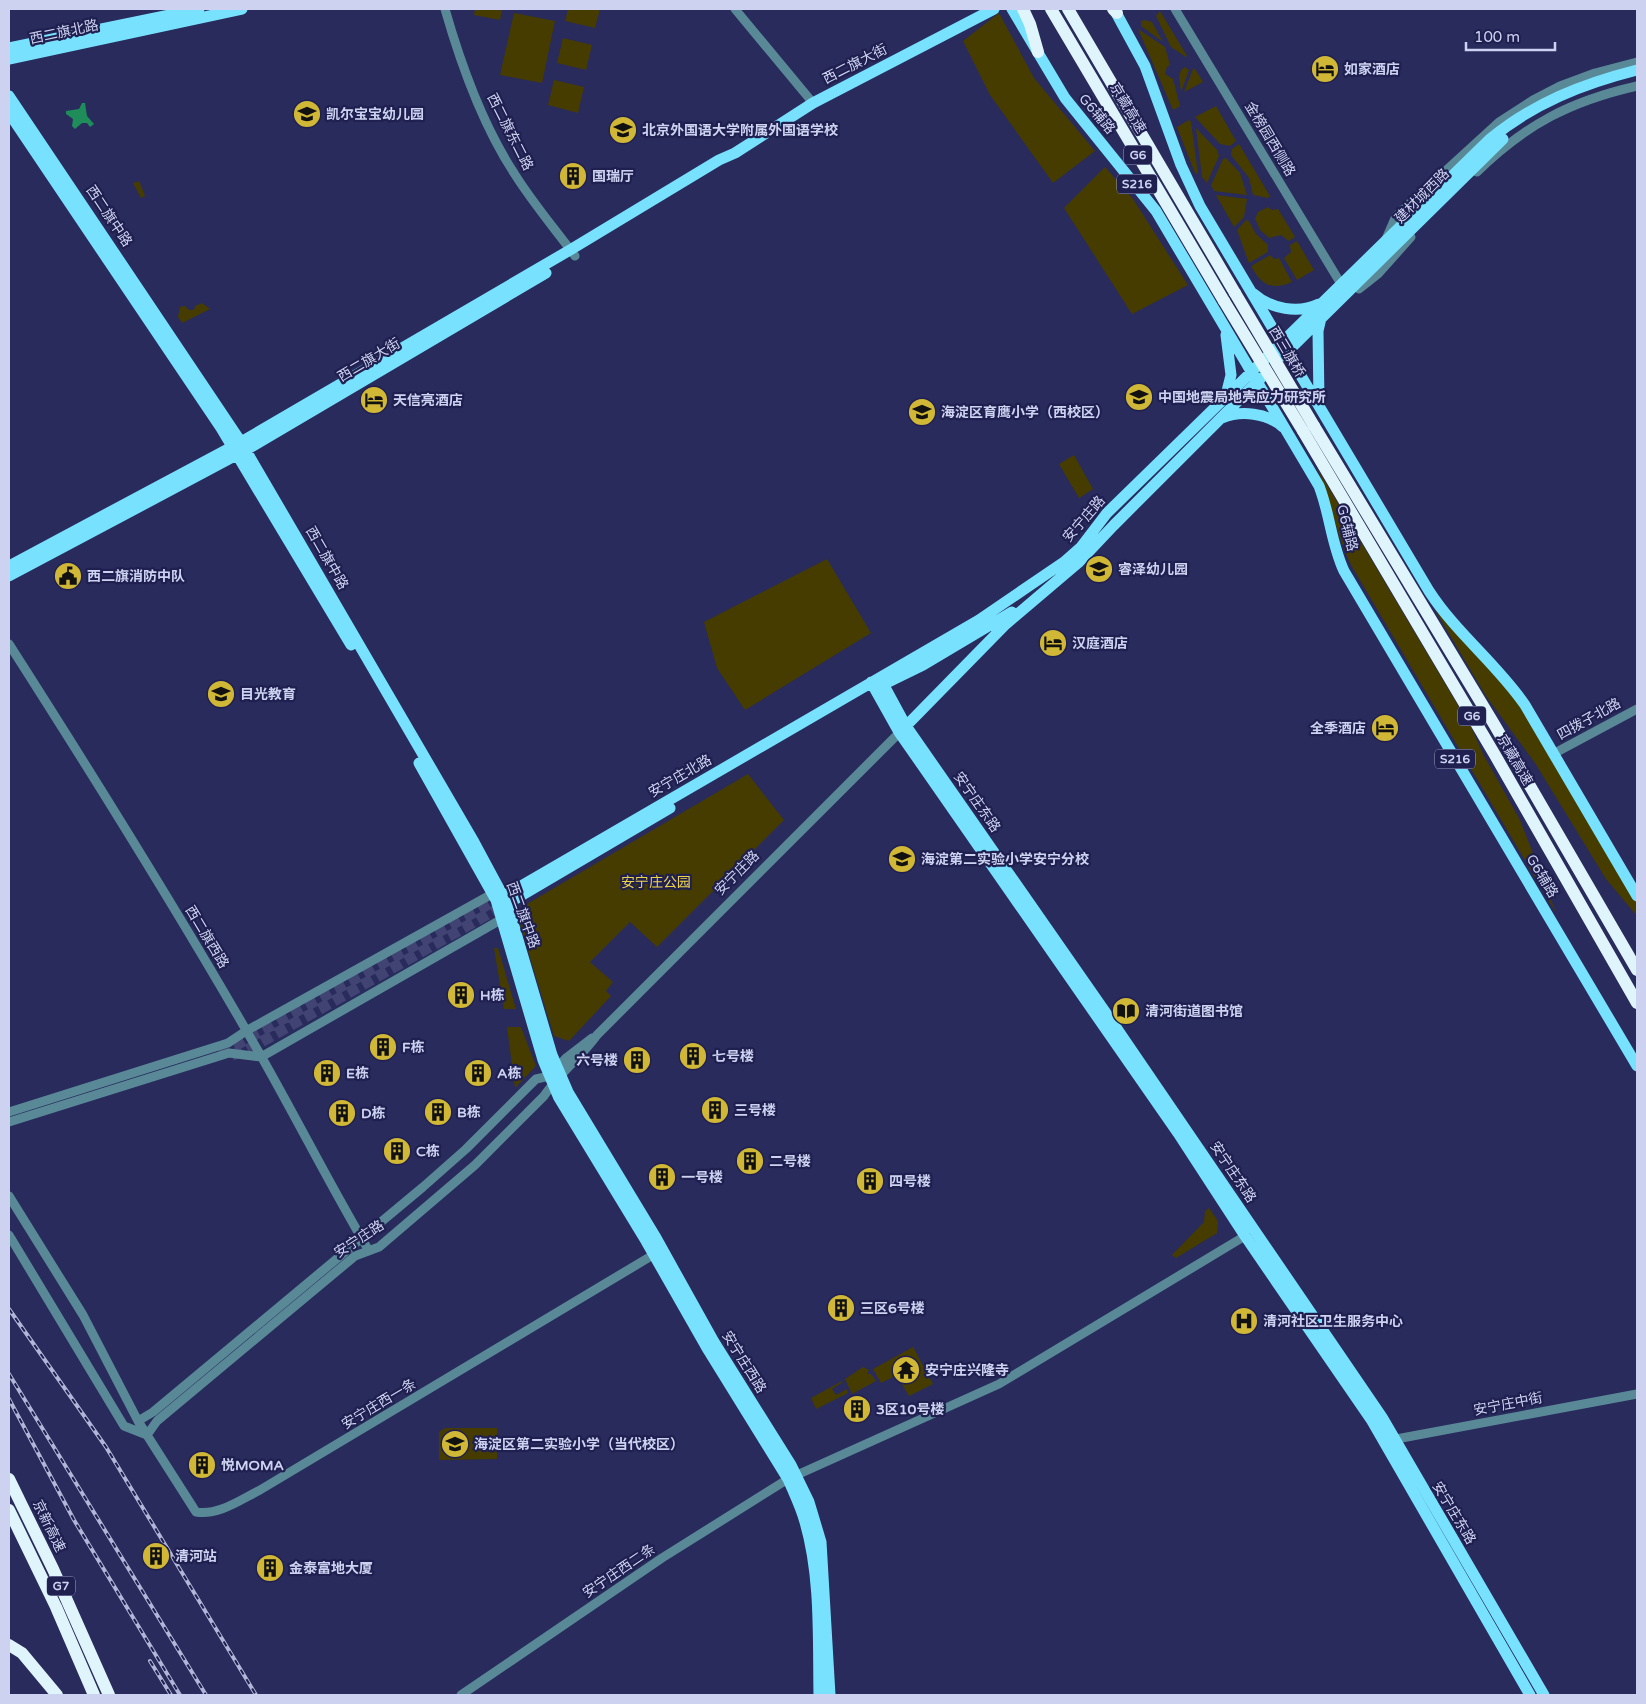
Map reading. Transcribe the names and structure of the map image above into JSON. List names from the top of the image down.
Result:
{
  "streets": {
    "highway": [
      "京藏高速",
      "G6",
      "西三旗桥",
      "京新高速",
      "G7"
    ],
    "main road": [
      "西二旗北路",
      "西二旗大街",
      "G6辅路",
      "S216",
      "建材城西路",
      "西二旗中路",
      "安宁庄路",
      "安宁庄北路",
      "安宁庄东路",
      "安宁庄西路"
    ],
    "street": [
      "西二旗东二路",
      "金榜园西侧路",
      "四拨子北路",
      "西二旗西路",
      "安宁庄西一条",
      "安宁庄中街",
      "安宁庄西二条"
    ]
  },
  "crossings": [
    ["西二旗大街", "西二旗东二路"],
    ["西二旗大街", "西二旗中路"],
    ["京藏高速", "西三旗桥"],
    ["G6辅路", "安宁庄路"],
    ["金榜园西侧路", "建材城西路"],
    ["建材城西路", "安宁庄路"],
    ["西二旗中路", "安宁庄路"],
    ["西二旗中路", "安宁庄北路"],
    ["西二旗中路", "安宁庄西路"],
    ["安宁庄路", "安宁庄北路"],
    ["安宁庄路", "安宁庄东路"],
    ["安宁庄路", "西二旗西路"],
    ["安宁庄路", "安宁庄西路"],
    ["安宁庄路", "安宁庄西一条"],
    ["安宁庄北路", "安宁庄东路"],
    ["安宁庄东路", "安宁庄中街"],
    ["安宁庄东路", "安宁庄西二条"],
    ["安宁庄西路", "安宁庄西一条"],
    ["安宁庄西路", "安宁庄西二条"]
  ],
  "parks": ["安宁庄公园"],
  "places": {
    "hotel": [
      "如家酒店",
      "天信亮酒店",
      "汉庭酒店",
      "全季酒店"
    ],
    "school or university": [
      "凯尔宝宝幼儿园",
      "北京外国语大学附属外国语学校",
      "中国地震局地壳应力研究所",
      "海淀区育鹰小学（西校区）",
      "睿泽幼儿园",
      "目光教育",
      "海淀第二实验小学安宁分校",
      "海淀区第二实验小学（当代校区）"
    ],
    "building": [
      "国瑞厅",
      "H栋",
      "F栋",
      "七号楼",
      "六号楼",
      "E栋",
      "A栋",
      "三号楼",
      "B栋",
      "D栋",
      "C栋",
      "二号楼",
      "一号楼",
      "四号楼",
      "三区6号楼",
      "3区10号楼",
      "悦MOMA",
      "清河站",
      "金泰富地大厦"
    ],
    "public building": ["西二旗消防中队"],
    "library": ["清河街道图书馆"],
    "hospital": ["清河社区卫生服务中心"],
    "temple": ["安宁庄兴隆寺"]
  },
  "scale_bar": "100 m"
}
